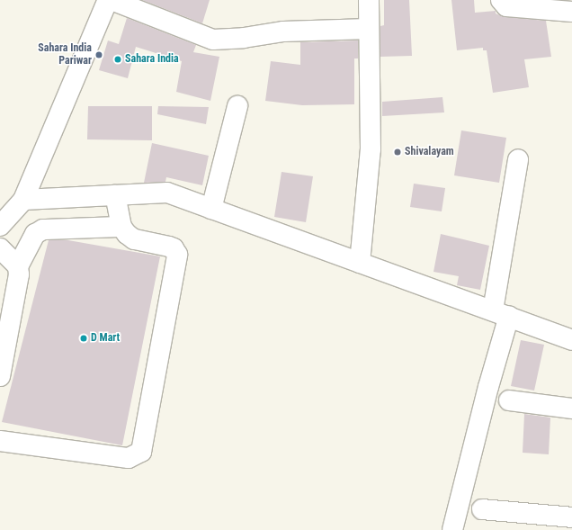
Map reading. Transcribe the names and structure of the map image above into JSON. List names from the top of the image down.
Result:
{
  "places": [
    "Sahara India Pariwar",
    "Sahara India",
    "Shivalayam",
    "D Mart"
  ]
}
